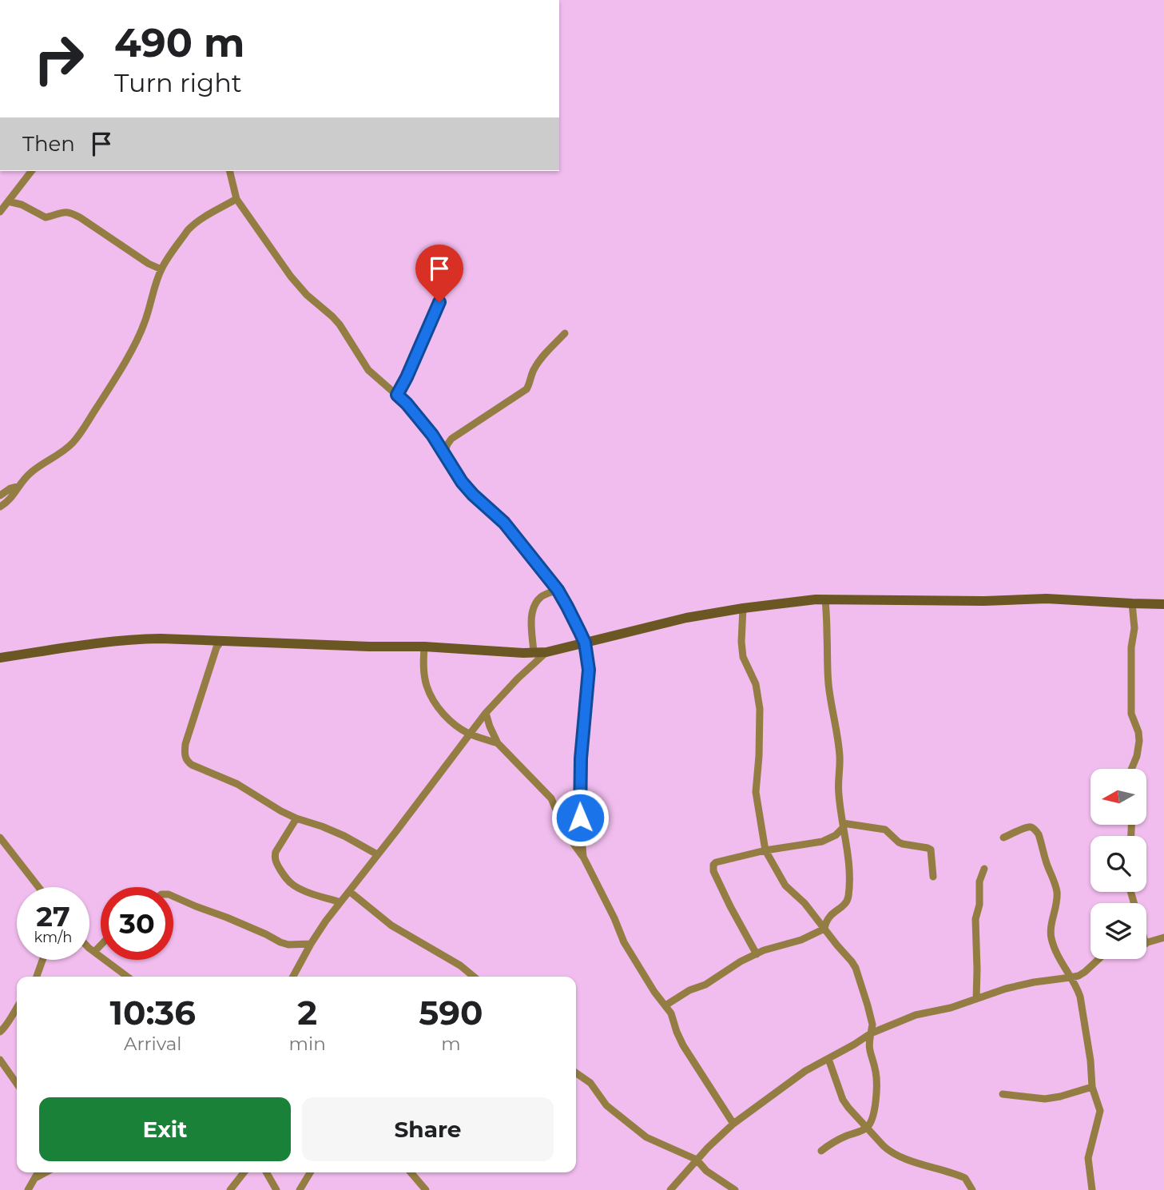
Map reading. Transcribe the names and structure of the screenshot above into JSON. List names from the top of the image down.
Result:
{
  "north": "left",
  "page": {
    "turn": ["490 m", "Turn right"],
    "then": "Then",
    "speed": "27 km/h",
    "limit": "30",
    "eta": [
      "10:36",
      "Arrival",
      "2",
      "min",
      "590",
      "m"
    ],
    "buttons": ["Exit", "Share"]
  }
}
